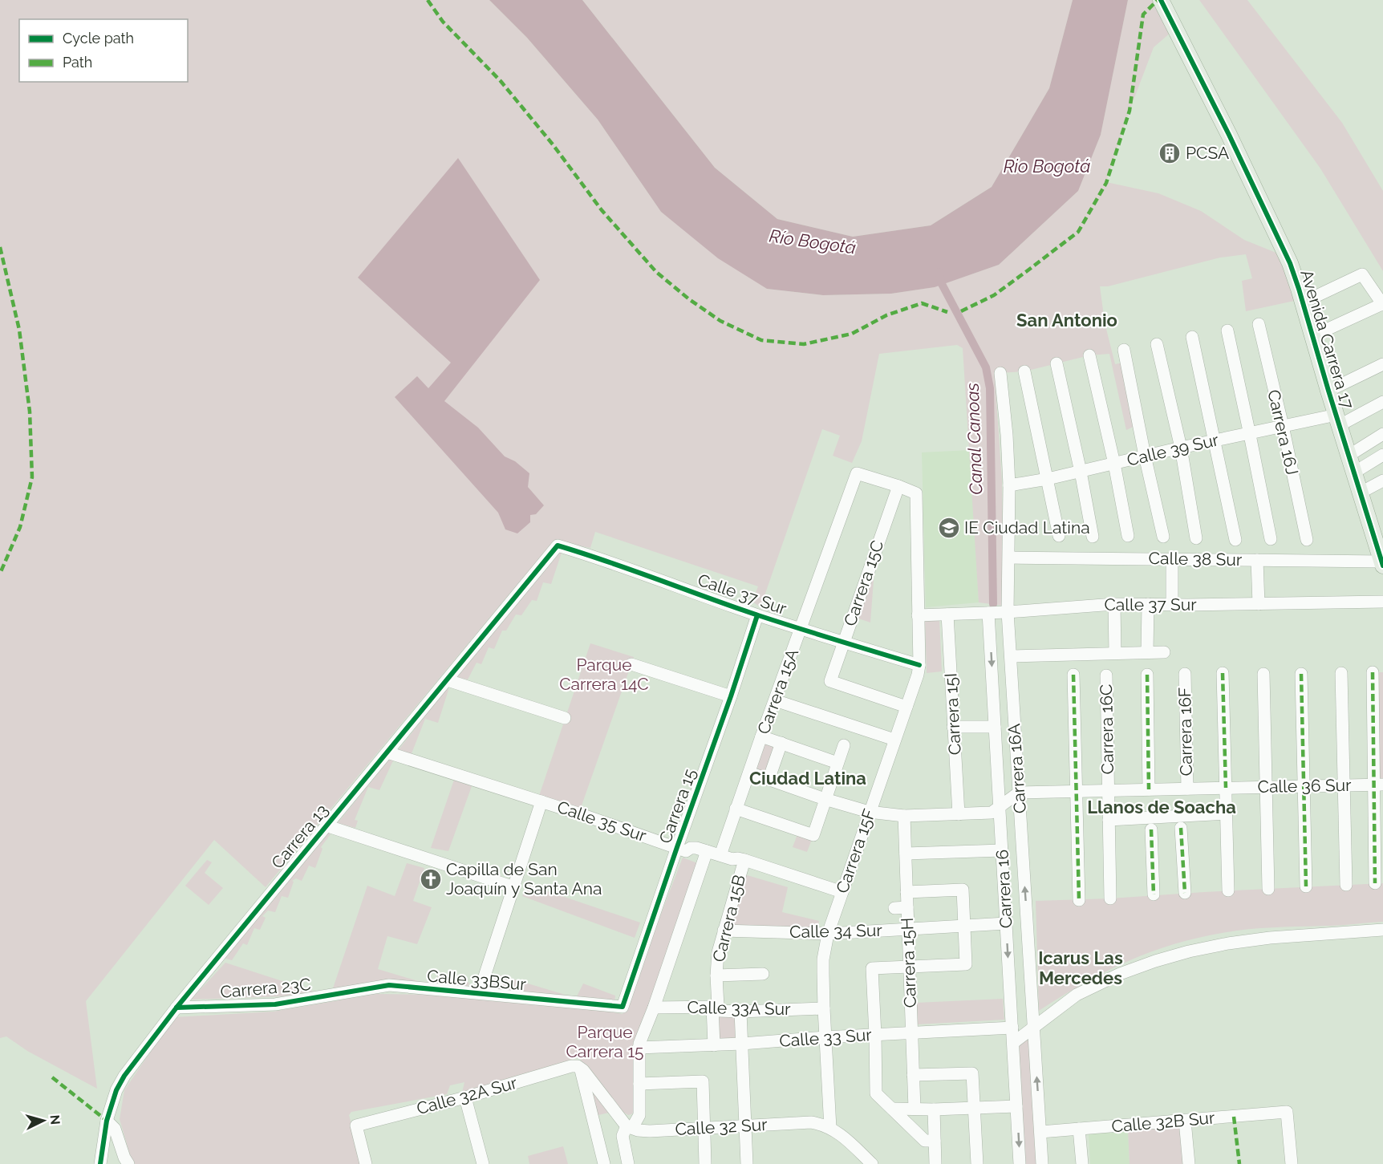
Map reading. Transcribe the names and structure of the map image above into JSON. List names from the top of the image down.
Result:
{
  "streets": {
    "main road": ["Avenida Carrera 17"],
    "street": [
      "Carrera 16J",
      "Calle 39 Sur",
      "Calle 38 Sur",
      "Carrera 15C",
      "Calle 37 Sur",
      "Carrera 15A",
      "Carrera 15I",
      "Carrera 16C",
      "Carrera 16F",
      "Carrera 16A",
      "Calle 36 Sur",
      "Carrera 15",
      "Calle 35 Sur",
      "Carrera 13",
      "Carrera 15F",
      "Carrera 16",
      "Carrera 15B",
      "Calle 34 Sur",
      "Carrera 15H",
      "Calle 33BSur",
      "Carrera 23C",
      "Calle 33A Sur",
      "Calle 33 Sur",
      "Calle 32A Sur",
      "Calle 32B Sur",
      "Calle 32 Sur"
    ]
  },
  "crossings": [
    ["Avenida Carrera 17", "Calle 39 Sur"],
    ["Avenida Carrera 17", "Calle 38 Sur"],
    ["Carrera 16J", "Calle 39 Sur"],
    ["Calle 39 Sur", "Carrera 16A"],
    ["Calle 38 Sur", "Carrera 16A"],
    ["Carrera 15C", "Calle 37 Sur"],
    ["Carrera 15C", "Carrera 15A"],
    ["Carrera 15C", "Carrera 15F"],
    ["Calle 37 Sur", "Carrera 15A"],
    ["Calle 37 Sur", "Carrera 15I"],
    ["Calle 37 Sur", "Carrera 16A"],
    ["Calle 37 Sur", "Carrera 15"],
    ["Calle 37 Sur", "Carrera 13"],
    ["Calle 37 Sur", "Carrera 15F"],
    ["Calle 37 Sur", "Carrera 16"],
    ["Carrera 15A", "Calle 35 Sur"],
    ["Carrera 15A", "Carrera 15F"],
    ["Carrera 16C", "Calle 36 Sur"],
    ["Carrera 16F", "Calle 36 Sur"],
    ["Carrera 16A", "Calle 36 Sur"],
    ["Carrera 16A", "Calle 32B Sur"],
    ["Carrera 15", "Calle 35 Sur"],
    ["Carrera 15", "Calle 33BSur"],
    ["Calle 35 Sur", "Carrera 13"],
    ["Calle 35 Sur", "Carrera 15F"],
    ["Calle 35 Sur", "Carrera 15B"],
    ["Carrera 13", "Carrera 23C"],
    ["Carrera 15F", "Calle 34 Sur"],
    ["Carrera 15F", "Calle 33A Sur"],
    ["Carrera 15F", "Calle 33 Sur"],
    ["Carrera 15F", "Calle 32 Sur"],
    ["Carrera 16", "Calle 34 Sur"],
    ["Carrera 16", "Calle 33 Sur"],
    ["Carrera 15B", "Calle 34 Sur"],
    ["Carrera 15B", "Calle 33A Sur"],
    ["Carrera 15B", "Calle 33 Sur"],
    ["Calle 34 Sur", "Carrera 15H"],
    ["Carrera 15H", "Calle 33 Sur"],
    ["Calle 33BSur", "Carrera 23C"]
  ],
  "districts": [
    "San Antonio",
    "Ciudad Latina",
    "Llanos de Soacha",
    "Icarus Las Mercedes"
  ],
  "water": ["Rio Bogotá", "Río Bogotá", "Canal Canoas"],
  "parks": ["Parque Carrera 14C", "Parque Carrera 15"],
  "places": {
    "building": ["PCSA"],
    "school or university": ["IE Ciudad Latina"],
    "church": ["Capilla de San Joaquín y Santa Ana"]
  },
  "legend": ["Cycle path", "Path"],
  "north": "right"
}
